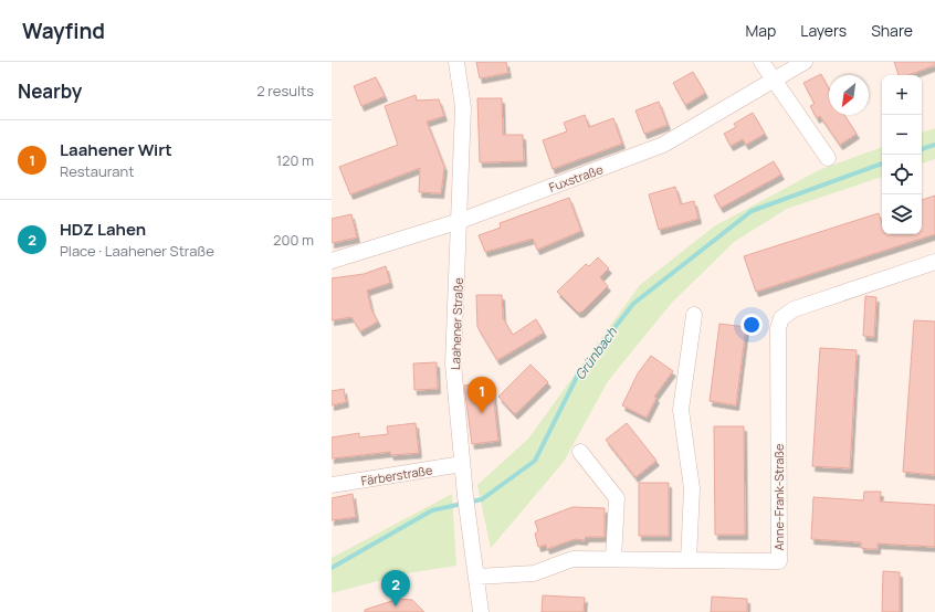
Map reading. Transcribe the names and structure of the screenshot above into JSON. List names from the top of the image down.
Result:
{
  "streets": {
    "street": [
      "Fuxstraße",
      "Laahener Straße",
      "Färberstraße",
      "Anne-Frank-Straße"
    ]
  },
  "crossings": [
    ["Fuxstraße", "Laahener Straße"],
    ["Laahener Straße", "Färberstraße"],
    ["Laahener Straße", "Anne-Frank-Straße"]
  ],
  "water": ["Grünbach"],
  "north": "bottom left",
  "page": {
    "header": "Wayfind",
    "nav": ["Map", "Layers", "Share"],
    "heading": ["Nearby", "2 results"],
    "map_buttons": ["+", "−"],
    "list": [
      {
        "mark": "1",
        "name": "Laahener Wirt",
        "note": "Restaurant",
        "value": "120 m"
      },
      {
        "mark": "2",
        "name": "HDZ Lahen",
        "note": "Place · Laahener Straße",
        "value": "200 m"
      }
    ],
    "pins": ["1", "2"]
  }
}
